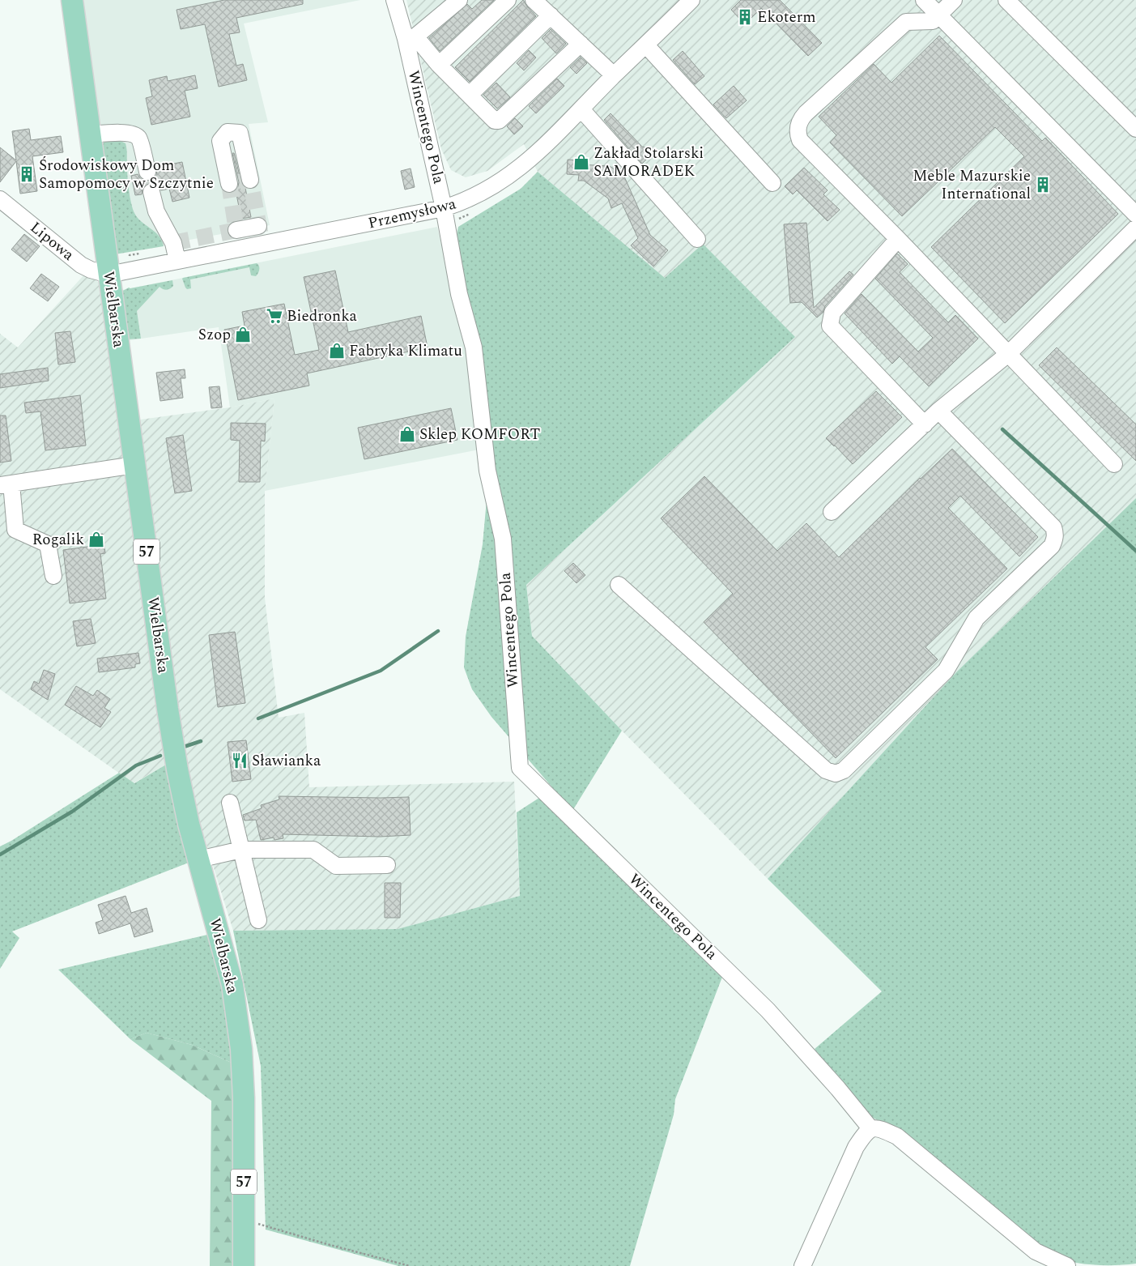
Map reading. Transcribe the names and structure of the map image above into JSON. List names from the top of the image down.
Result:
{
  "streets": {
    "main road": ["Wielbarska", "57"],
    "street": ["Wincentego Pola", "Przemysłowa", "Lipowa"]
  },
  "crossings": [
    ["Wincentego Pola", "Przemysłowa"],
    ["Przemysłowa", "Lipowa"],
    ["Przemysłowa", "Wielbarska"],
    ["Lipowa", "Wielbarska"]
  ],
  "places": {
    "building": ["Ekoterm", "Środowiskowy Dom Samopomocy w Szczytnie", "Meble Mazurskie International"],
    "shop": [
      "Zakład Stolarski SAMORADEK",
      "Szop",
      "Fabryka Klimatu",
      "Sklep KOMFORT",
      "Rogalik"
    ],
    "supermarket": ["Biedronka"],
    "restaurant": ["Sławianka"]
  }
}
